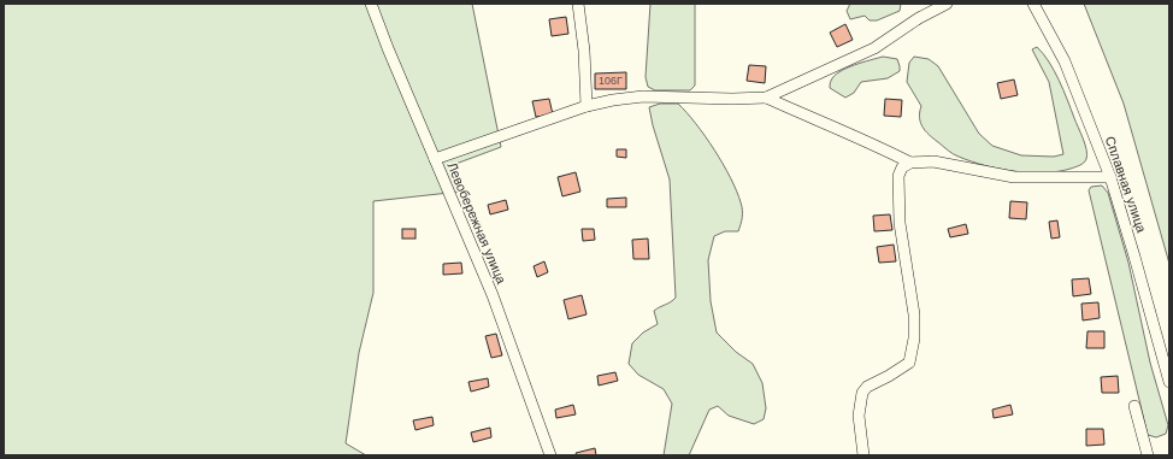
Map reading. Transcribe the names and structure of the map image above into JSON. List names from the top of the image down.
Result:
{
  "streets": {
    "street": ["Сплавная улица", "Левобережная улица"]
  },
  "house_numbers": ["106Г"]
}
